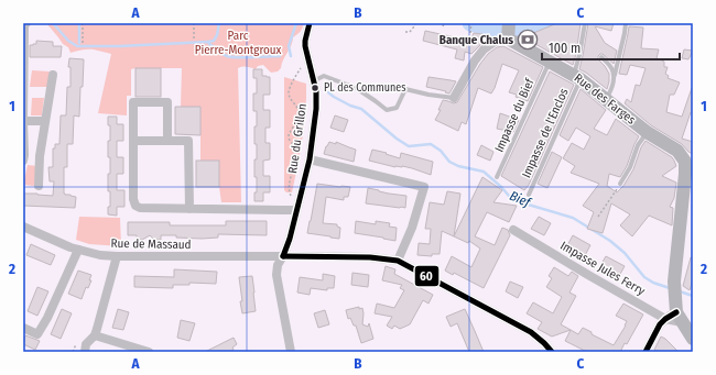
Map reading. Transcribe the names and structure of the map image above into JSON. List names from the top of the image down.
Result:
{
  "streets": {
    "street": [
      "Rue des Farges",
      "Rue du Grillon",
      "Rue de Massaud",
      "Impasse Jules Ferry"
    ],
    "lane": ["Impasse du Bief", "Impasse de l'Enclos"]
  },
  "crossings": [
    ["Rue des Farges", "Impasse du Bief"],
    ["Rue des Farges", "Impasse de l'Enclos"],
    ["Rue du Grillon", "Rue de Massaud"]
  ],
  "water": ["Bief"],
  "parks": ["Parc Pierre-Montgroux"],
  "places": {
    "bank": ["Banque Chalus"],
    "other": ["Pl. des Communes"]
  },
  "lines": ["transit line 60"],
  "scale_bar": "100 m",
  "grid": {
    "columns": ["A", "B", "C"],
    "rows": ["1", "2"]
  }
}
